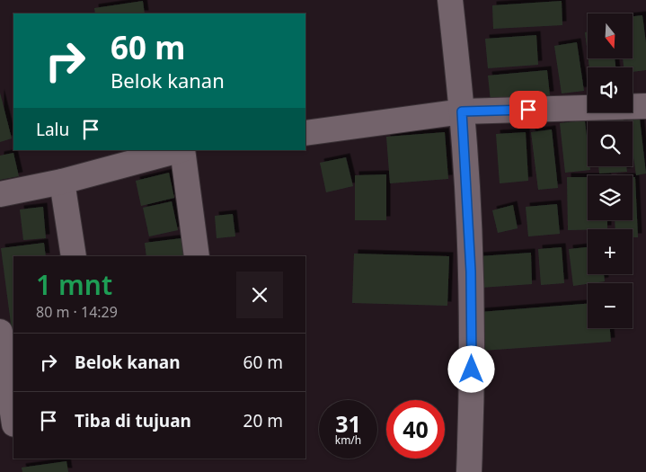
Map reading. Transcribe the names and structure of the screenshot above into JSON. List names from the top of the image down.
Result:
{
  "north": "bottom",
  "page": {
    "map_buttons": ["+", "−"],
    "turn": ["60 m", "Belok kanan"],
    "then": "Lalu",
    "heading": ["1 mnt", "80 m · 14:29"],
    "list": [
      {
        "name": "Belok kanan",
        "value": "60 m"
      },
      {
        "name": "Tiba di tujuan",
        "value": "20 m"
      }
    ],
    "speed": "31 km/h",
    "limit": "40"
  }
}
